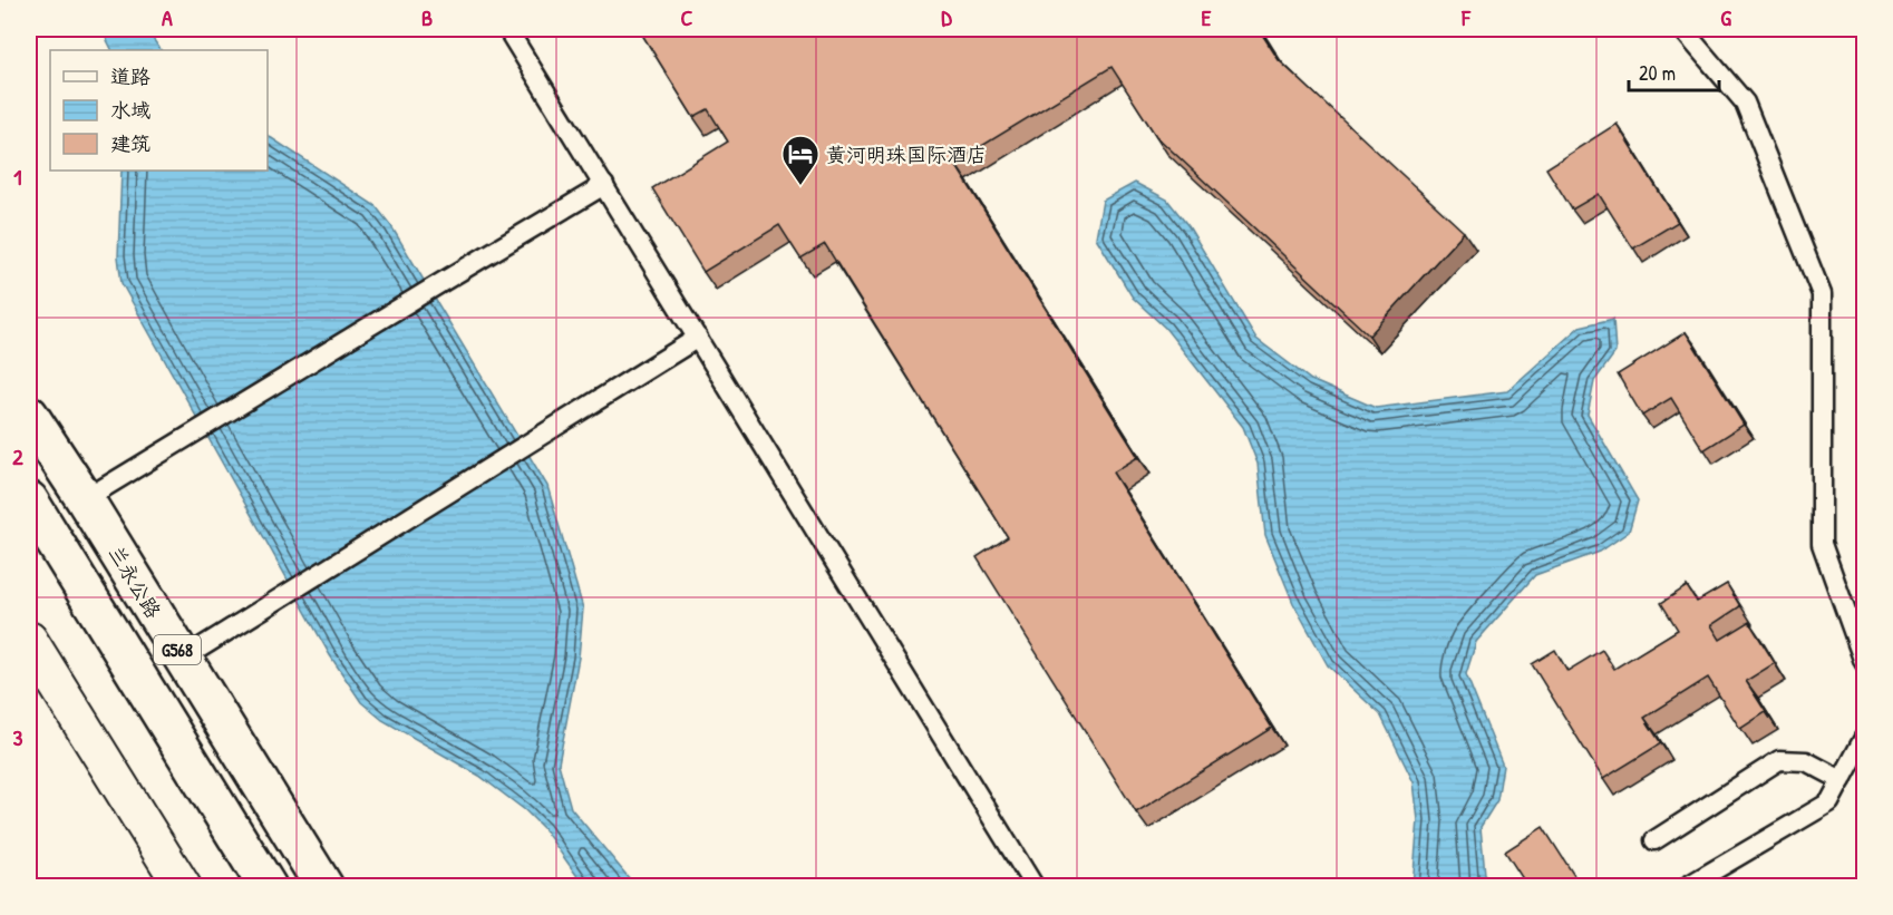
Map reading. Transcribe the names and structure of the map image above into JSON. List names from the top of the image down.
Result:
{
  "streets": {
    "highway": ["兰永公路", "G568"]
  },
  "places": {
    "hotel": ["黄河明珠国际酒店"]
  },
  "legend": ["道路", "水域", "建筑"],
  "scale_bar": "20 m",
  "grid": {
    "columns": [
      "A",
      "B",
      "C",
      "D",
      "E",
      "F",
      "G"
    ],
    "rows": ["1", "2", "3"]
  }
}
